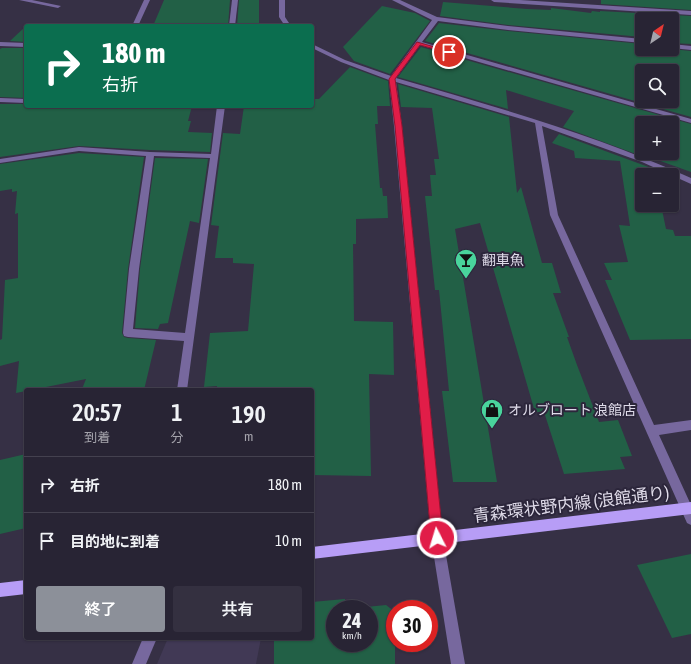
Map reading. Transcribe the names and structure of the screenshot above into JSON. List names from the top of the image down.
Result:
{
  "streets": {
    "main road": ["青森環状野内線 (浪館通り)"]
  },
  "places": {
    "bar": ["翻車魚"],
    "shop": ["オルブロート 浪館店"]
  },
  "north": "top right",
  "page": {
    "map_buttons": ["+", "−"],
    "turn": ["180 m", "右折"],
    "eta": [
      "20:57",
      "到着",
      "1",
      "分",
      "190",
      "m"
    ],
    "list": [
      {
        "name": "右折",
        "value": "180 m"
      },
      {
        "name": "目的地に到着",
        "value": "10 m"
      }
    ],
    "buttons": ["終了", "共有"],
    "speed": "24 km/h",
    "limit": "30"
  }
}
